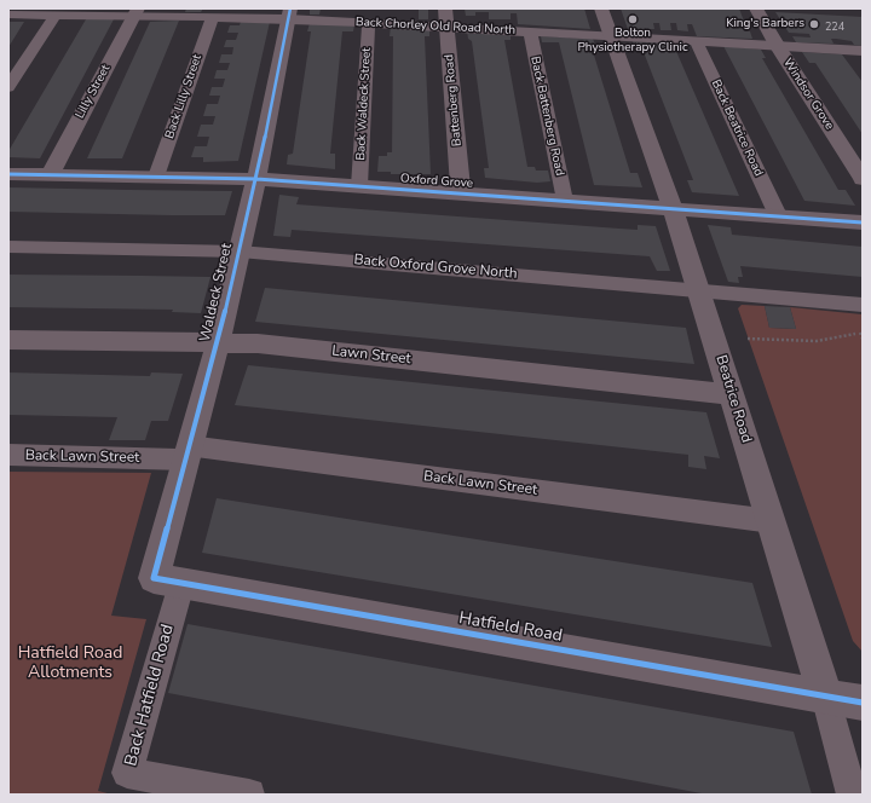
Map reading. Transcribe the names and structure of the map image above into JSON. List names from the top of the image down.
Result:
{
  "streets": {
    "street": [
      "Lilly Street",
      "Windsor Grove",
      "Battenberg Road",
      "Oxford Grove",
      "Waldeck Street",
      "Lawn Street",
      "Beatrice Road",
      "Hatfield Road"
    ],
    "lane": [
      "Back Chorley Old Road North",
      "Back Lilly Street",
      "Back Waldeck Street",
      "Back Battenberg Road",
      "Back Beatrice Road",
      "Back Oxford Grove North",
      "Back Lawn Street",
      "Back Hatfield Road"
    ]
  },
  "crossings": [
    ["Back Chorley Old Road North", "Lilly Street"],
    ["Back Chorley Old Road North", "Windsor Grove"],
    ["Back Chorley Old Road North", "Back Lilly Street"],
    ["Back Chorley Old Road North", "Battenberg Road"],
    ["Back Chorley Old Road North", "Back Waldeck Street"],
    ["Back Chorley Old Road North", "Back Battenberg Road"],
    ["Back Chorley Old Road North", "Back Beatrice Road"],
    ["Back Chorley Old Road North", "Waldeck Street"],
    ["Back Chorley Old Road North", "Beatrice Road"],
    ["Lilly Street", "Oxford Grove"],
    ["Back Lilly Street", "Oxford Grove"],
    ["Battenberg Road", "Oxford Grove"],
    ["Back Waldeck Street", "Oxford Grove"],
    ["Back Battenberg Road", "Oxford Grove"],
    ["Back Beatrice Road", "Oxford Grove"],
    ["Oxford Grove", "Waldeck Street"],
    ["Oxford Grove", "Beatrice Road"],
    ["Back Oxford Grove North", "Waldeck Street"],
    ["Back Oxford Grove North", "Beatrice Road"],
    ["Waldeck Street", "Lawn Street"],
    ["Waldeck Street", "Back Lawn Street"],
    ["Waldeck Street", "Hatfield Road"],
    ["Waldeck Street", "Back Hatfield Road"],
    ["Lawn Street", "Beatrice Road"],
    ["Beatrice Road", "Back Lawn Street"],
    ["Beatrice Road", "Hatfield Road"],
    ["Hatfield Road", "Back Hatfield Road"]
  ],
  "parks": ["Hatfield Road Allotments"],
  "places": ["Bolton Physiotherapy Clinic", "King's Barbers"],
  "house_numbers": ["224"]
}
